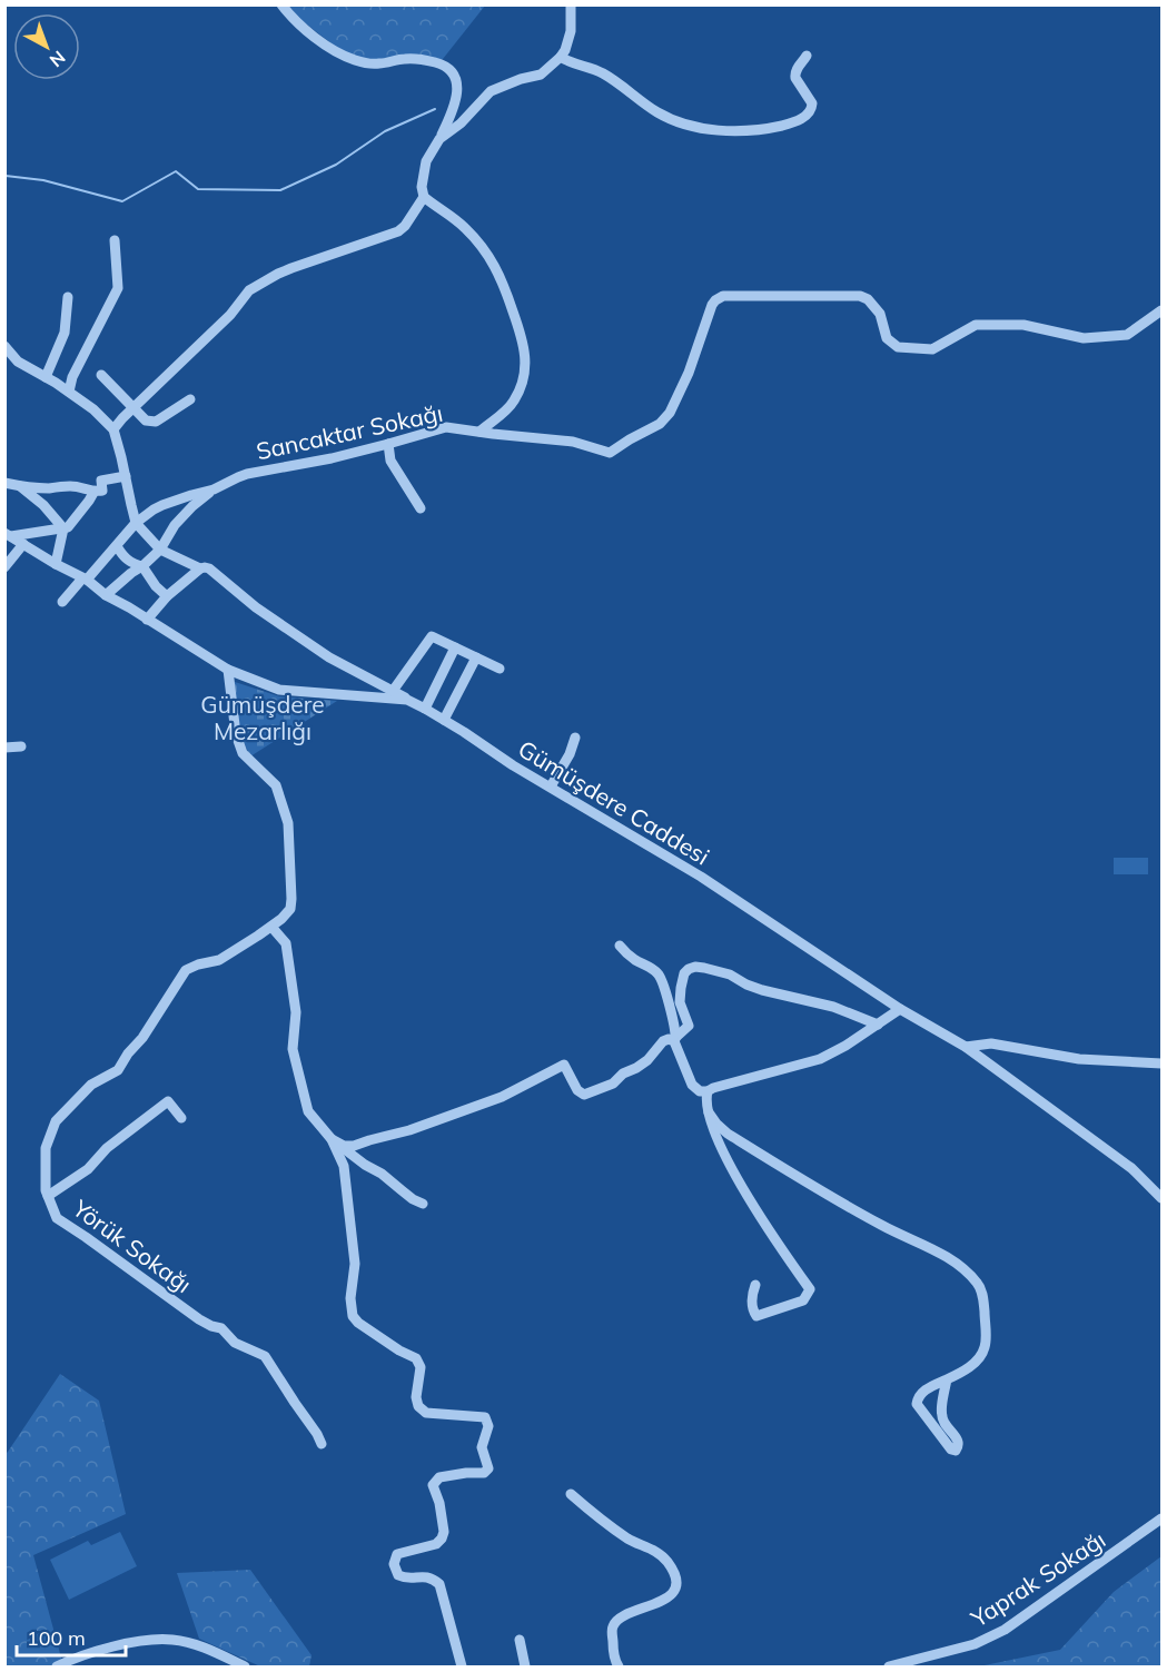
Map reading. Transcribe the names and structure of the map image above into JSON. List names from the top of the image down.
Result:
{
  "streets": {
    "street": [
      "Sancaktar Sokağı",
      "Gümüşdere Caddesi",
      "Yörük Sokağı",
      "Yaprak Sokağı"
    ]
  },
  "crossings": [
    ["Sancaktar Sokağı", "Gümüşdere Caddesi"],
    ["Gümüşdere Caddesi", "Yörük Sokağı"]
  ],
  "parks": ["Gümüşdere Mezarlığı"],
  "scale_bar": "100 m",
  "north": "bottom right"
}
